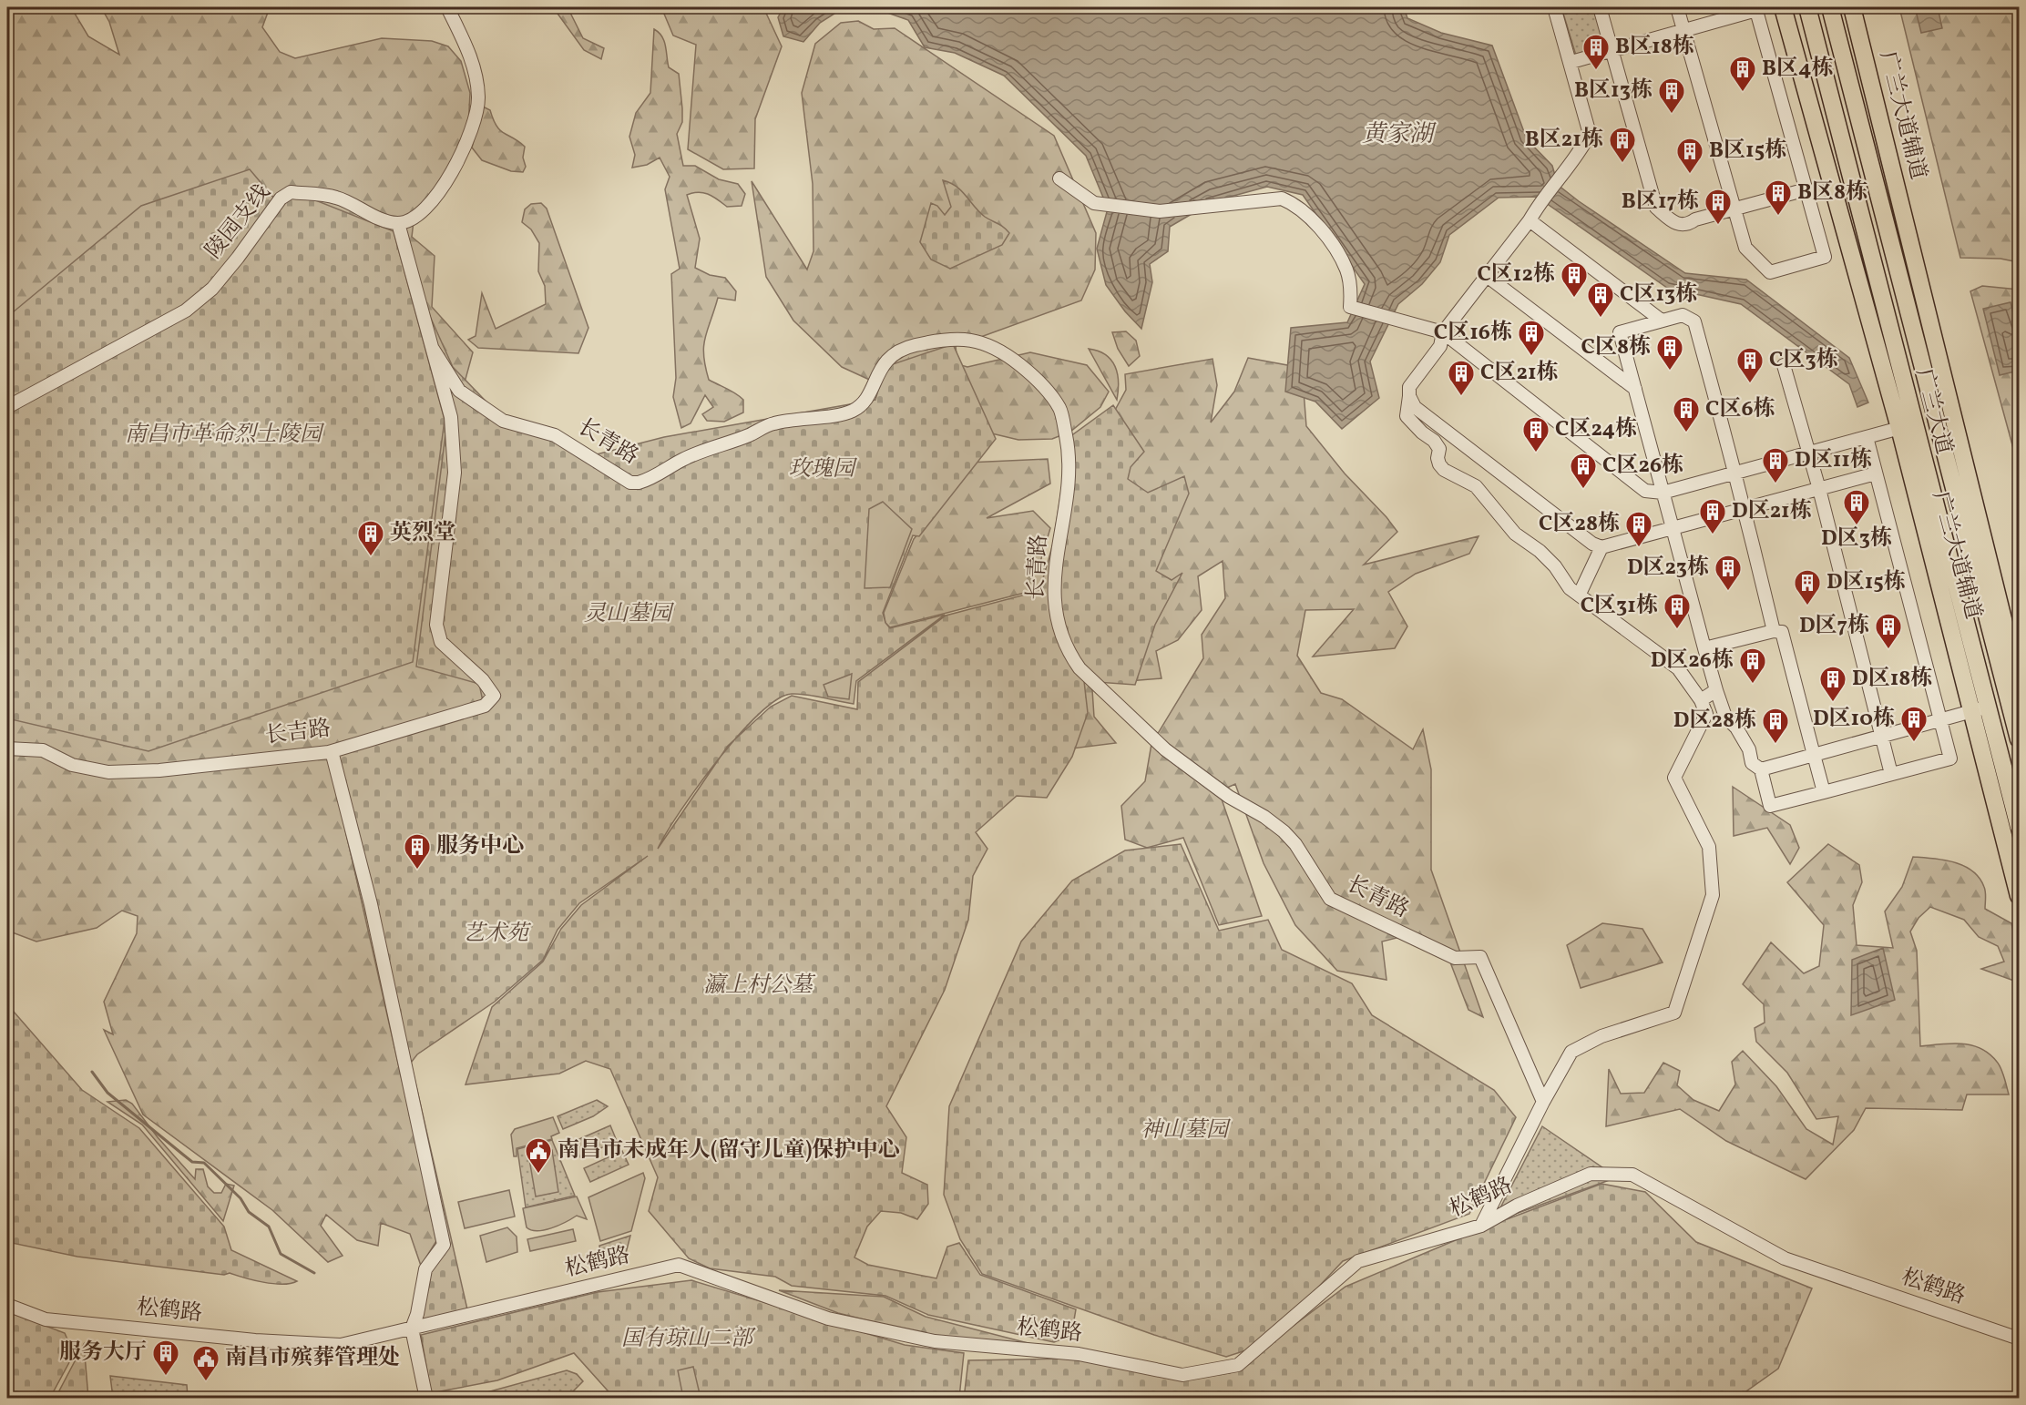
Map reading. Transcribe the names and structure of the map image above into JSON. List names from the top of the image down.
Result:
{
  "streets": {
    "main road": ["广兰大道辅道", "广兰大道"],
    "street": [
      "陵园支线",
      "长青路",
      "长吉路",
      "松鹤路"
    ]
  },
  "crossings": [
    ["广兰大道辅道", "广兰大道"],
    ["长青路", "长吉路"]
  ],
  "water": ["黄家湖"],
  "parks": [
    "南昌市革命烈士陵园",
    "玫瑰园",
    "灵山墓园",
    "艺术苑",
    "瀛上村公墓",
    "神山墓园",
    "国有琼山二部"
  ],
  "places": {
    "building": [
      "B区18栋",
      "B区4栋",
      "B区13栋",
      "B区21栋",
      "B区15栋",
      "B区8栋",
      "B区17栋",
      "C区12栋",
      "C区13栋",
      "C区16栋",
      "C区8栋",
      "C区3栋",
      "C区21栋",
      "C区6栋",
      "C区24栋",
      "D区11栋",
      "C区26栋",
      "D区3栋",
      "D区21栋",
      "C区28栋",
      "英烈堂",
      "D区23栋",
      "D区15栋",
      "C区31栋",
      "D区7栋",
      "D区26栋",
      "D区18栋",
      "D区10栋",
      "D区28栋",
      "服务中心",
      "服务大厅"
    ],
    "public building": ["南昌市未成年人(留守儿童)保护中心", "南昌市殡葬管理处"]
  }
}
